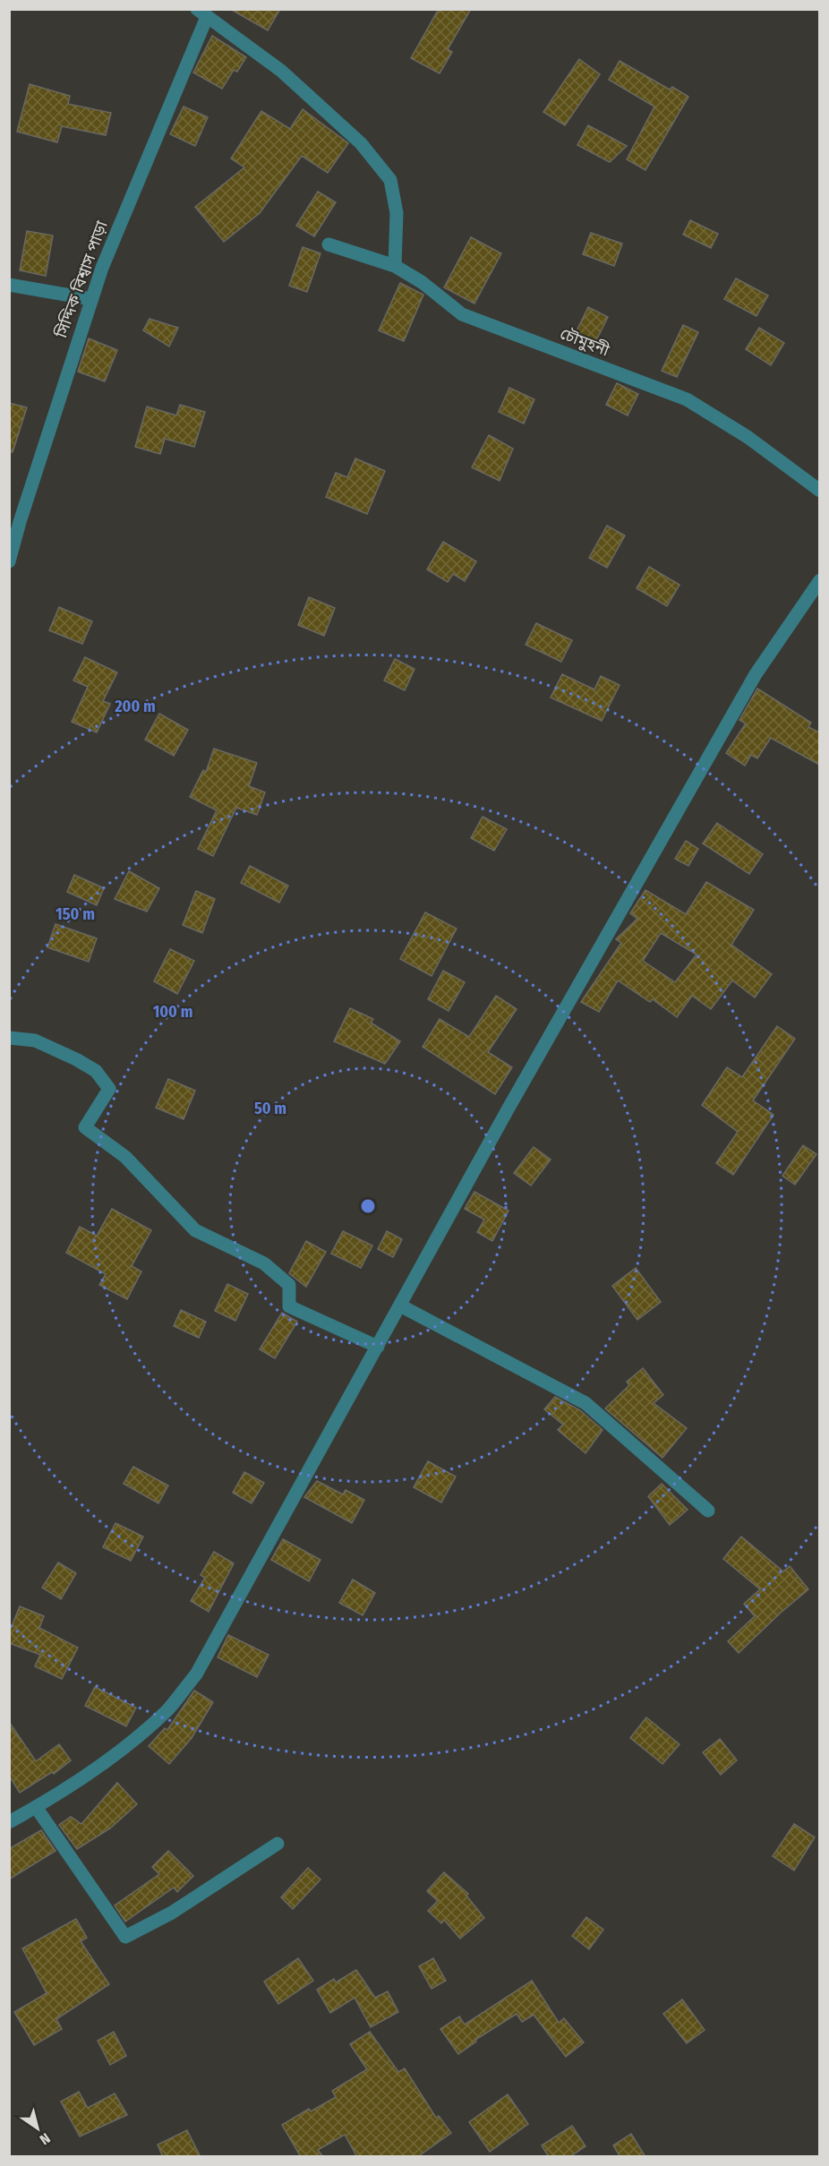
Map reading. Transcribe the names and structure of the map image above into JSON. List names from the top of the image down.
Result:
{
  "streets": {
    "street": ["সিদ্দিক বিশ্বাস পাড়া", "চৌমুহনী"]
  },
  "north": "bottom right",
  "rings": [
    "200 m",
    "150 m",
    "100 m",
    "50 m"
  ]
}
